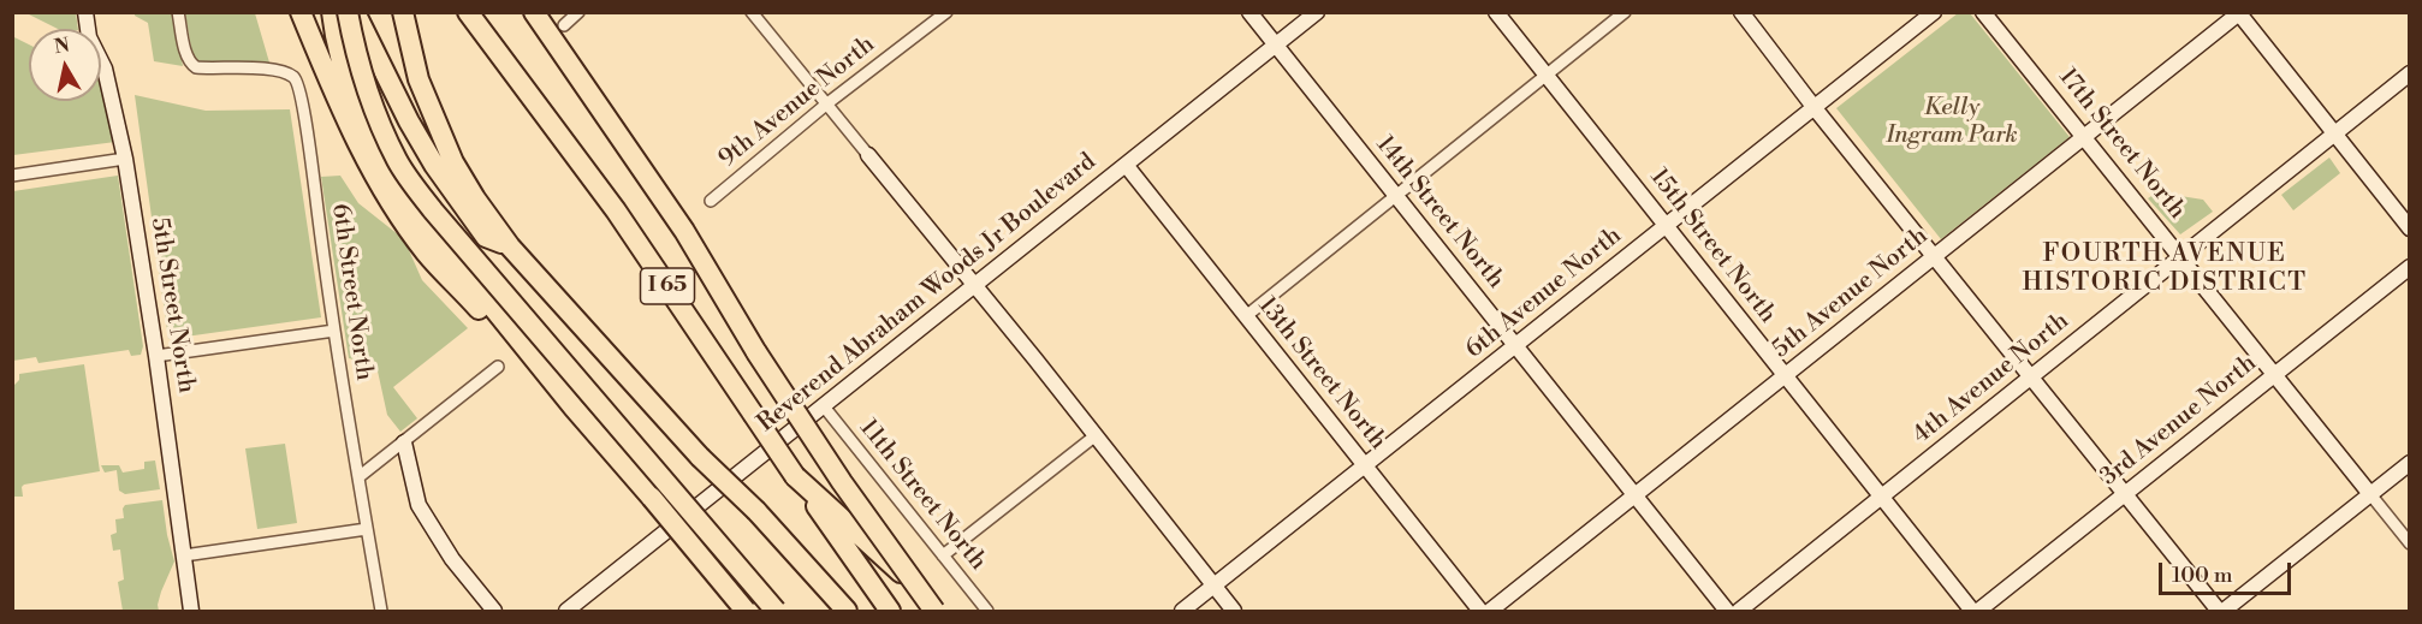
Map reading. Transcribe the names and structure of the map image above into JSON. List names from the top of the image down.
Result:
{
  "streets": {
    "highway": ["I 65"],
    "street": [
      "9th Avenue North",
      "17th Street North",
      "14th Street North",
      "15th Street North",
      "6th Street North",
      "Reverend Abraham Woods Jr Boulevard",
      "6th Avenue North",
      "5th Avenue North",
      "5th Street North",
      "13th Street North",
      "4th Avenue North",
      "3rd Avenue North",
      "11th Street North"
    ]
  },
  "crossings": [
    ["17th Street North", "5th Avenue North"],
    ["17th Street North", "4th Avenue North"],
    ["17th Street North", "3rd Avenue North"],
    ["14th Street North", "Reverend Abraham Woods Jr Boulevard"],
    ["14th Street North", "6th Avenue North"],
    ["14th Street North", "5th Avenue North"],
    ["15th Street North", "6th Avenue North"],
    ["15th Street North", "5th Avenue North"],
    ["15th Street North", "4th Avenue North"],
    ["Reverend Abraham Woods Jr Boulevard", "13th Street North"],
    ["Reverend Abraham Woods Jr Boulevard", "11th Street North"],
    ["6th Avenue North", "13th Street North"]
  ],
  "districts": ["FOURTH AVENUE HISTORIC DISTRICT"],
  "parks": ["Kelly Ingram Park"],
  "scale_bar": "100 m",
  "north": "top"
}
